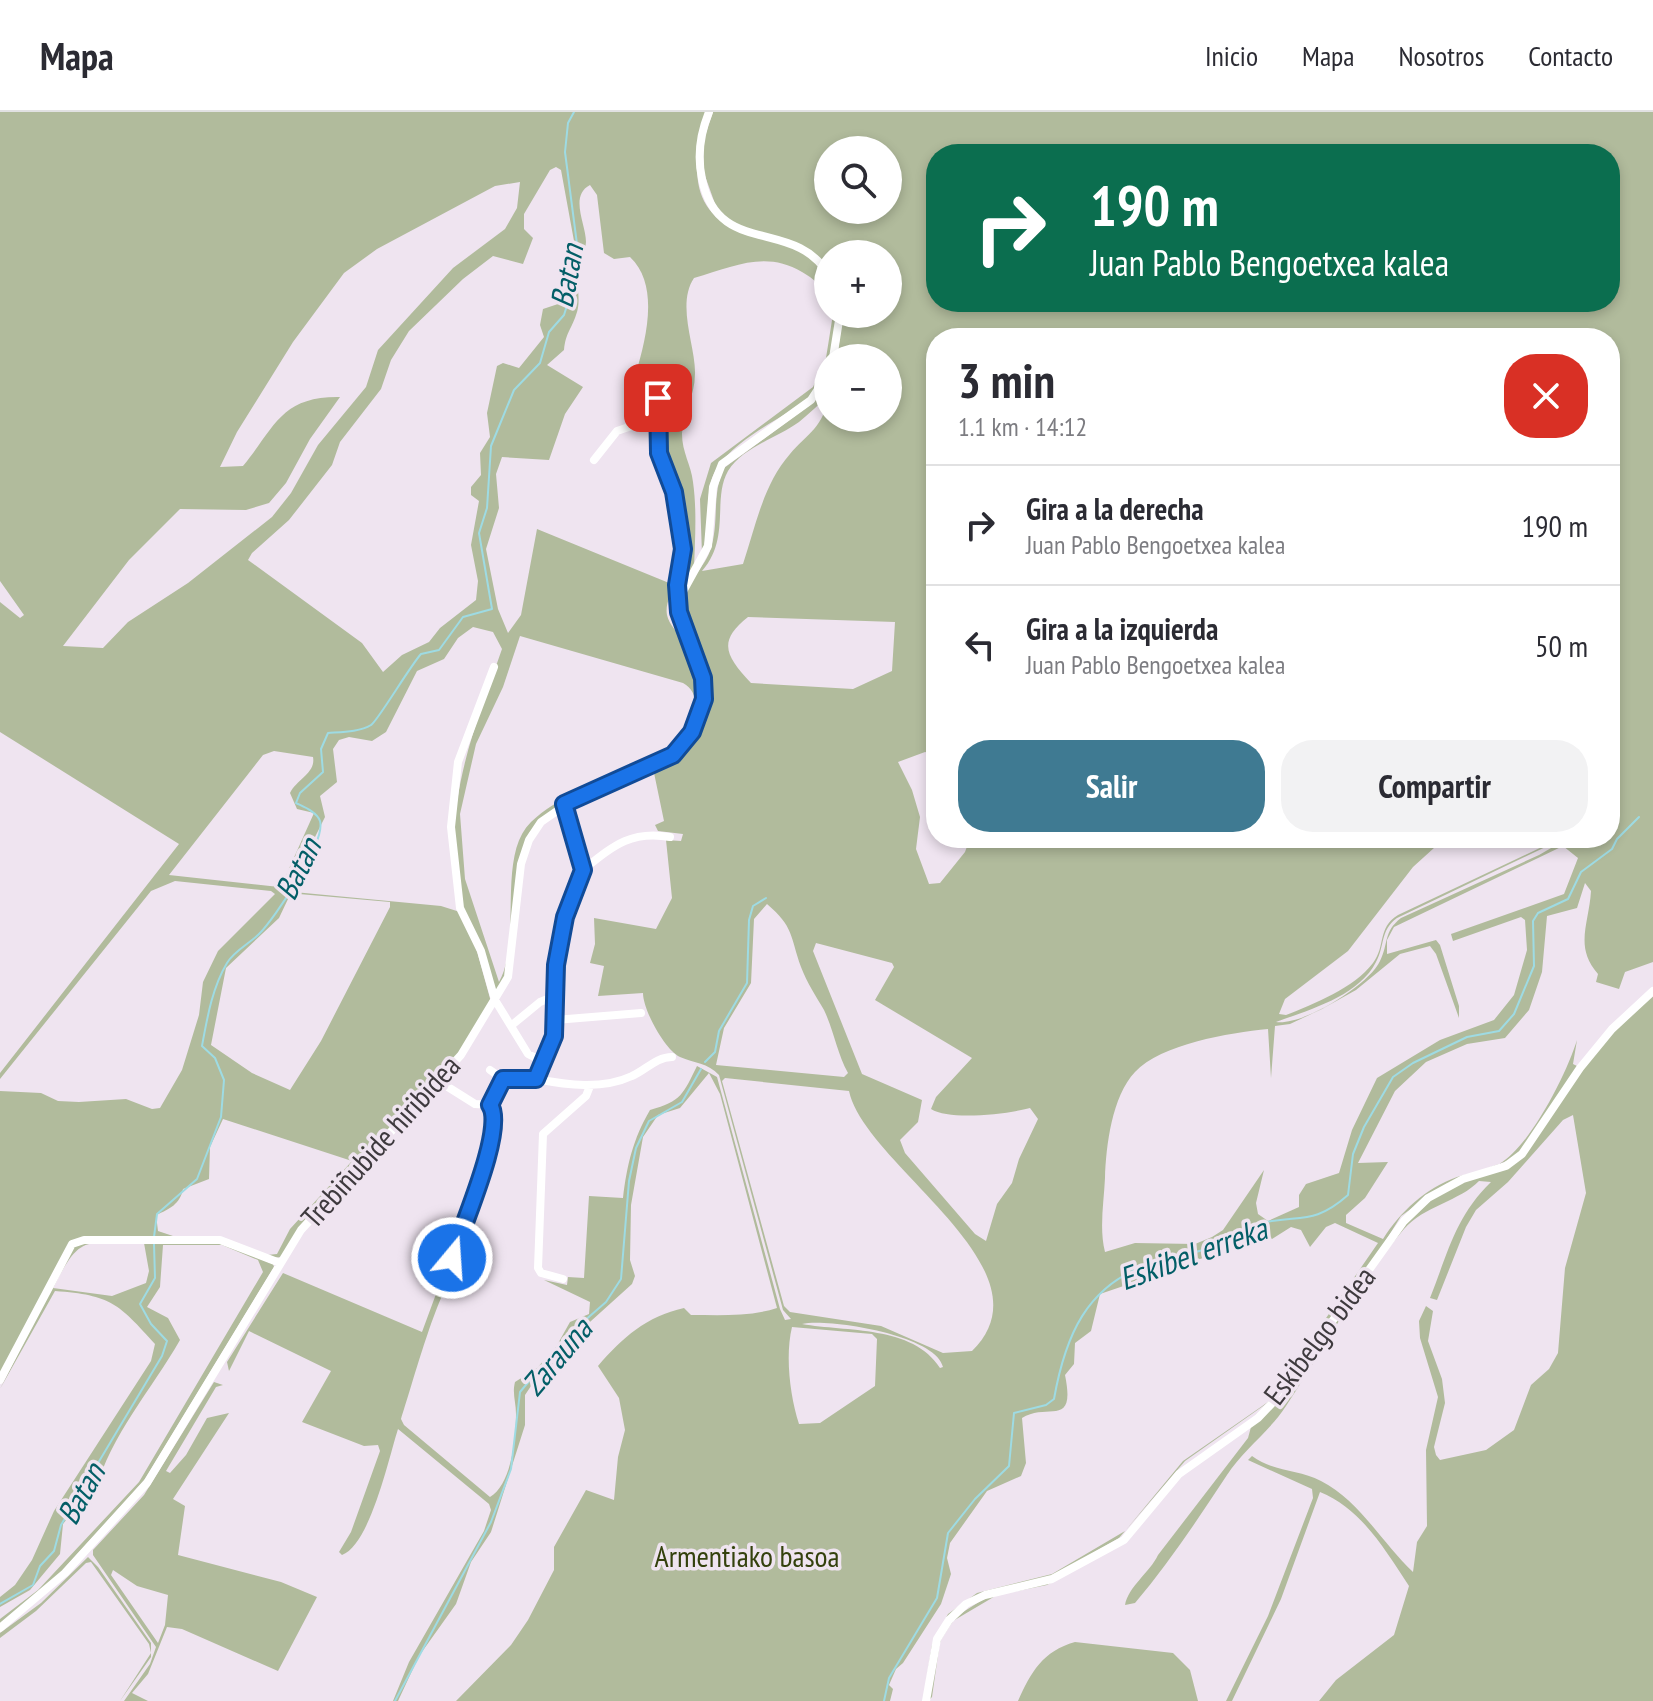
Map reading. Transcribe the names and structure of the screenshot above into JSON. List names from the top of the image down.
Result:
{
  "streets": {
    "street": ["Trebiñubide hiribidea", "Eskibelgo bidea"]
  },
  "water": ["Batan", "Eskibel erreka", "Zarauna"],
  "parks": ["Armentiako basoa"],
  "page": {
    "header": "Mapa",
    "nav": [
      "Inicio",
      "Mapa",
      "Nosotros",
      "Contacto"
    ],
    "map_buttons": ["+", "−"],
    "turn": ["190 m", "Juan Pablo Bengoetxea kalea"],
    "heading": ["3 min", "1.1 km · 14:12"],
    "list": [
      {
        "name": "Gira a la derecha",
        "note": "Juan Pablo Bengoetxea kalea",
        "value": "190 m"
      },
      {
        "name": "Gira a la izquierda",
        "note": "Juan Pablo Bengoetxea kalea",
        "value": "50 m"
      }
    ],
    "buttons": ["Salir", "Compartir"]
  }
}
